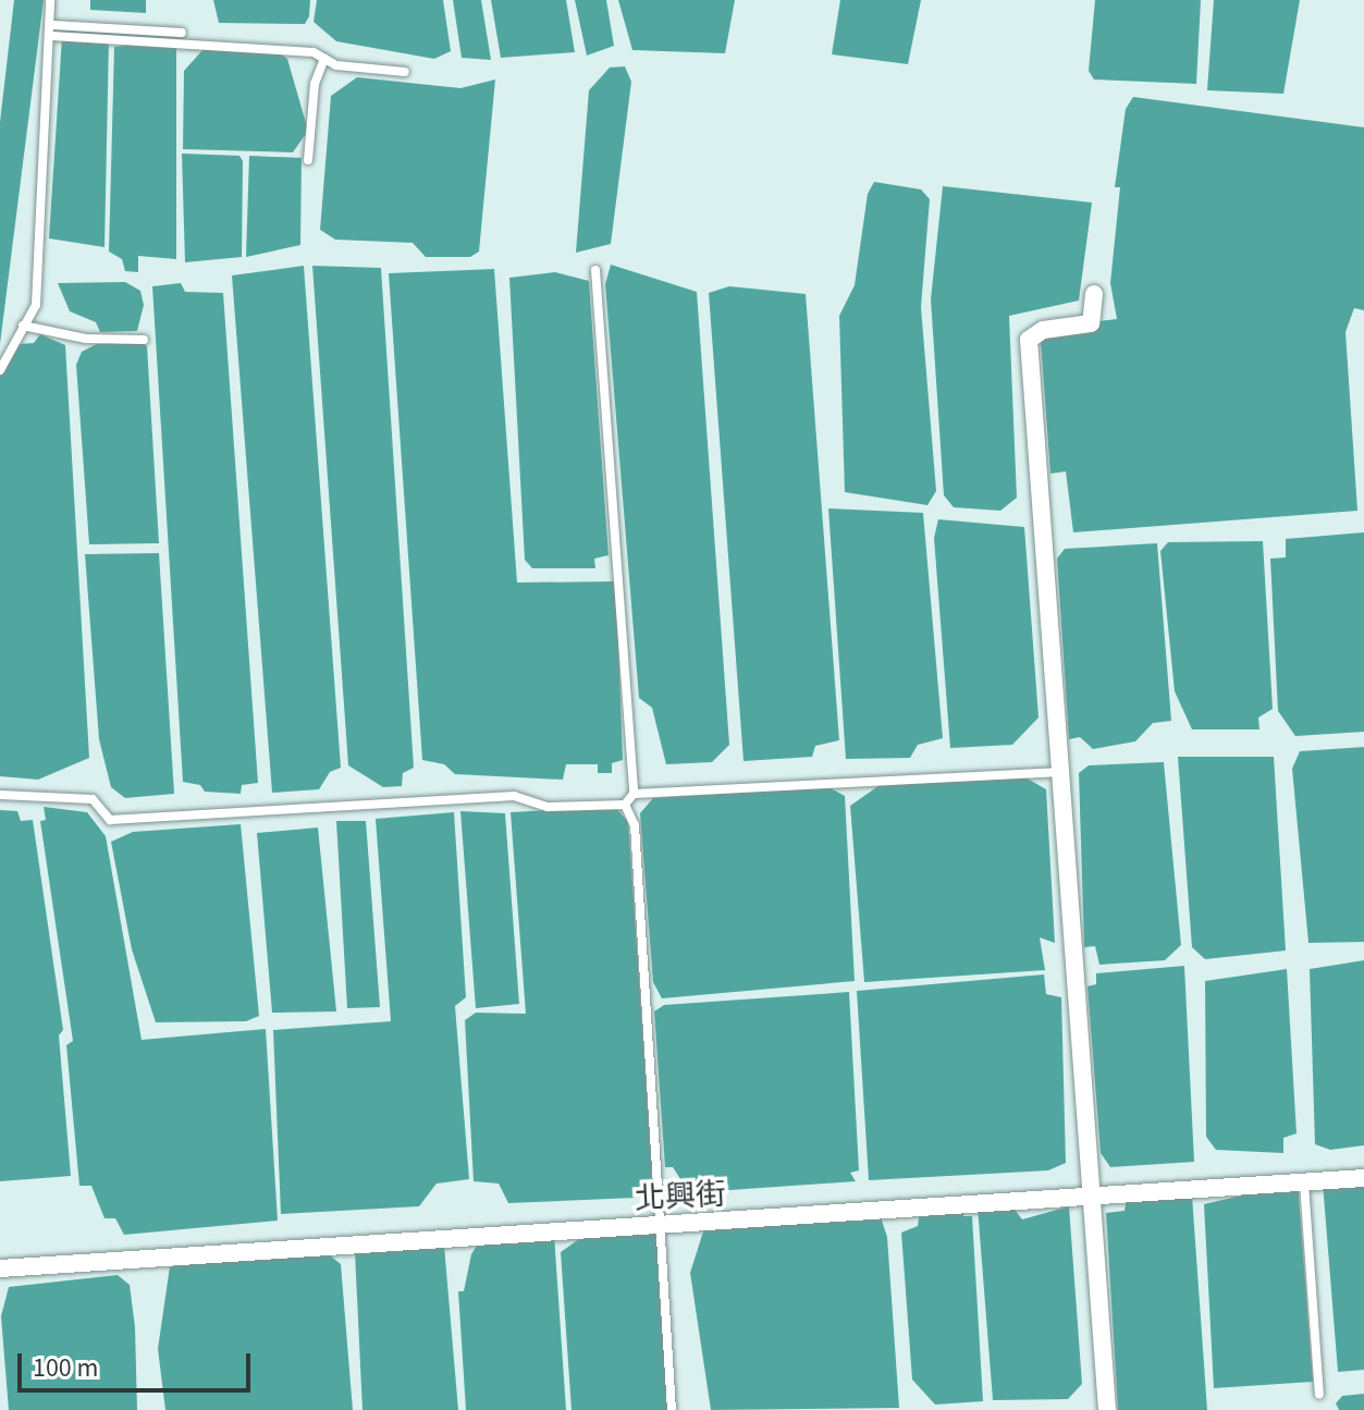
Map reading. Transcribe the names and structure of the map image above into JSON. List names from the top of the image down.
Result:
{
  "streets": {
    "street": ["北興街"]
  },
  "scale_bar": "100 m"
}
